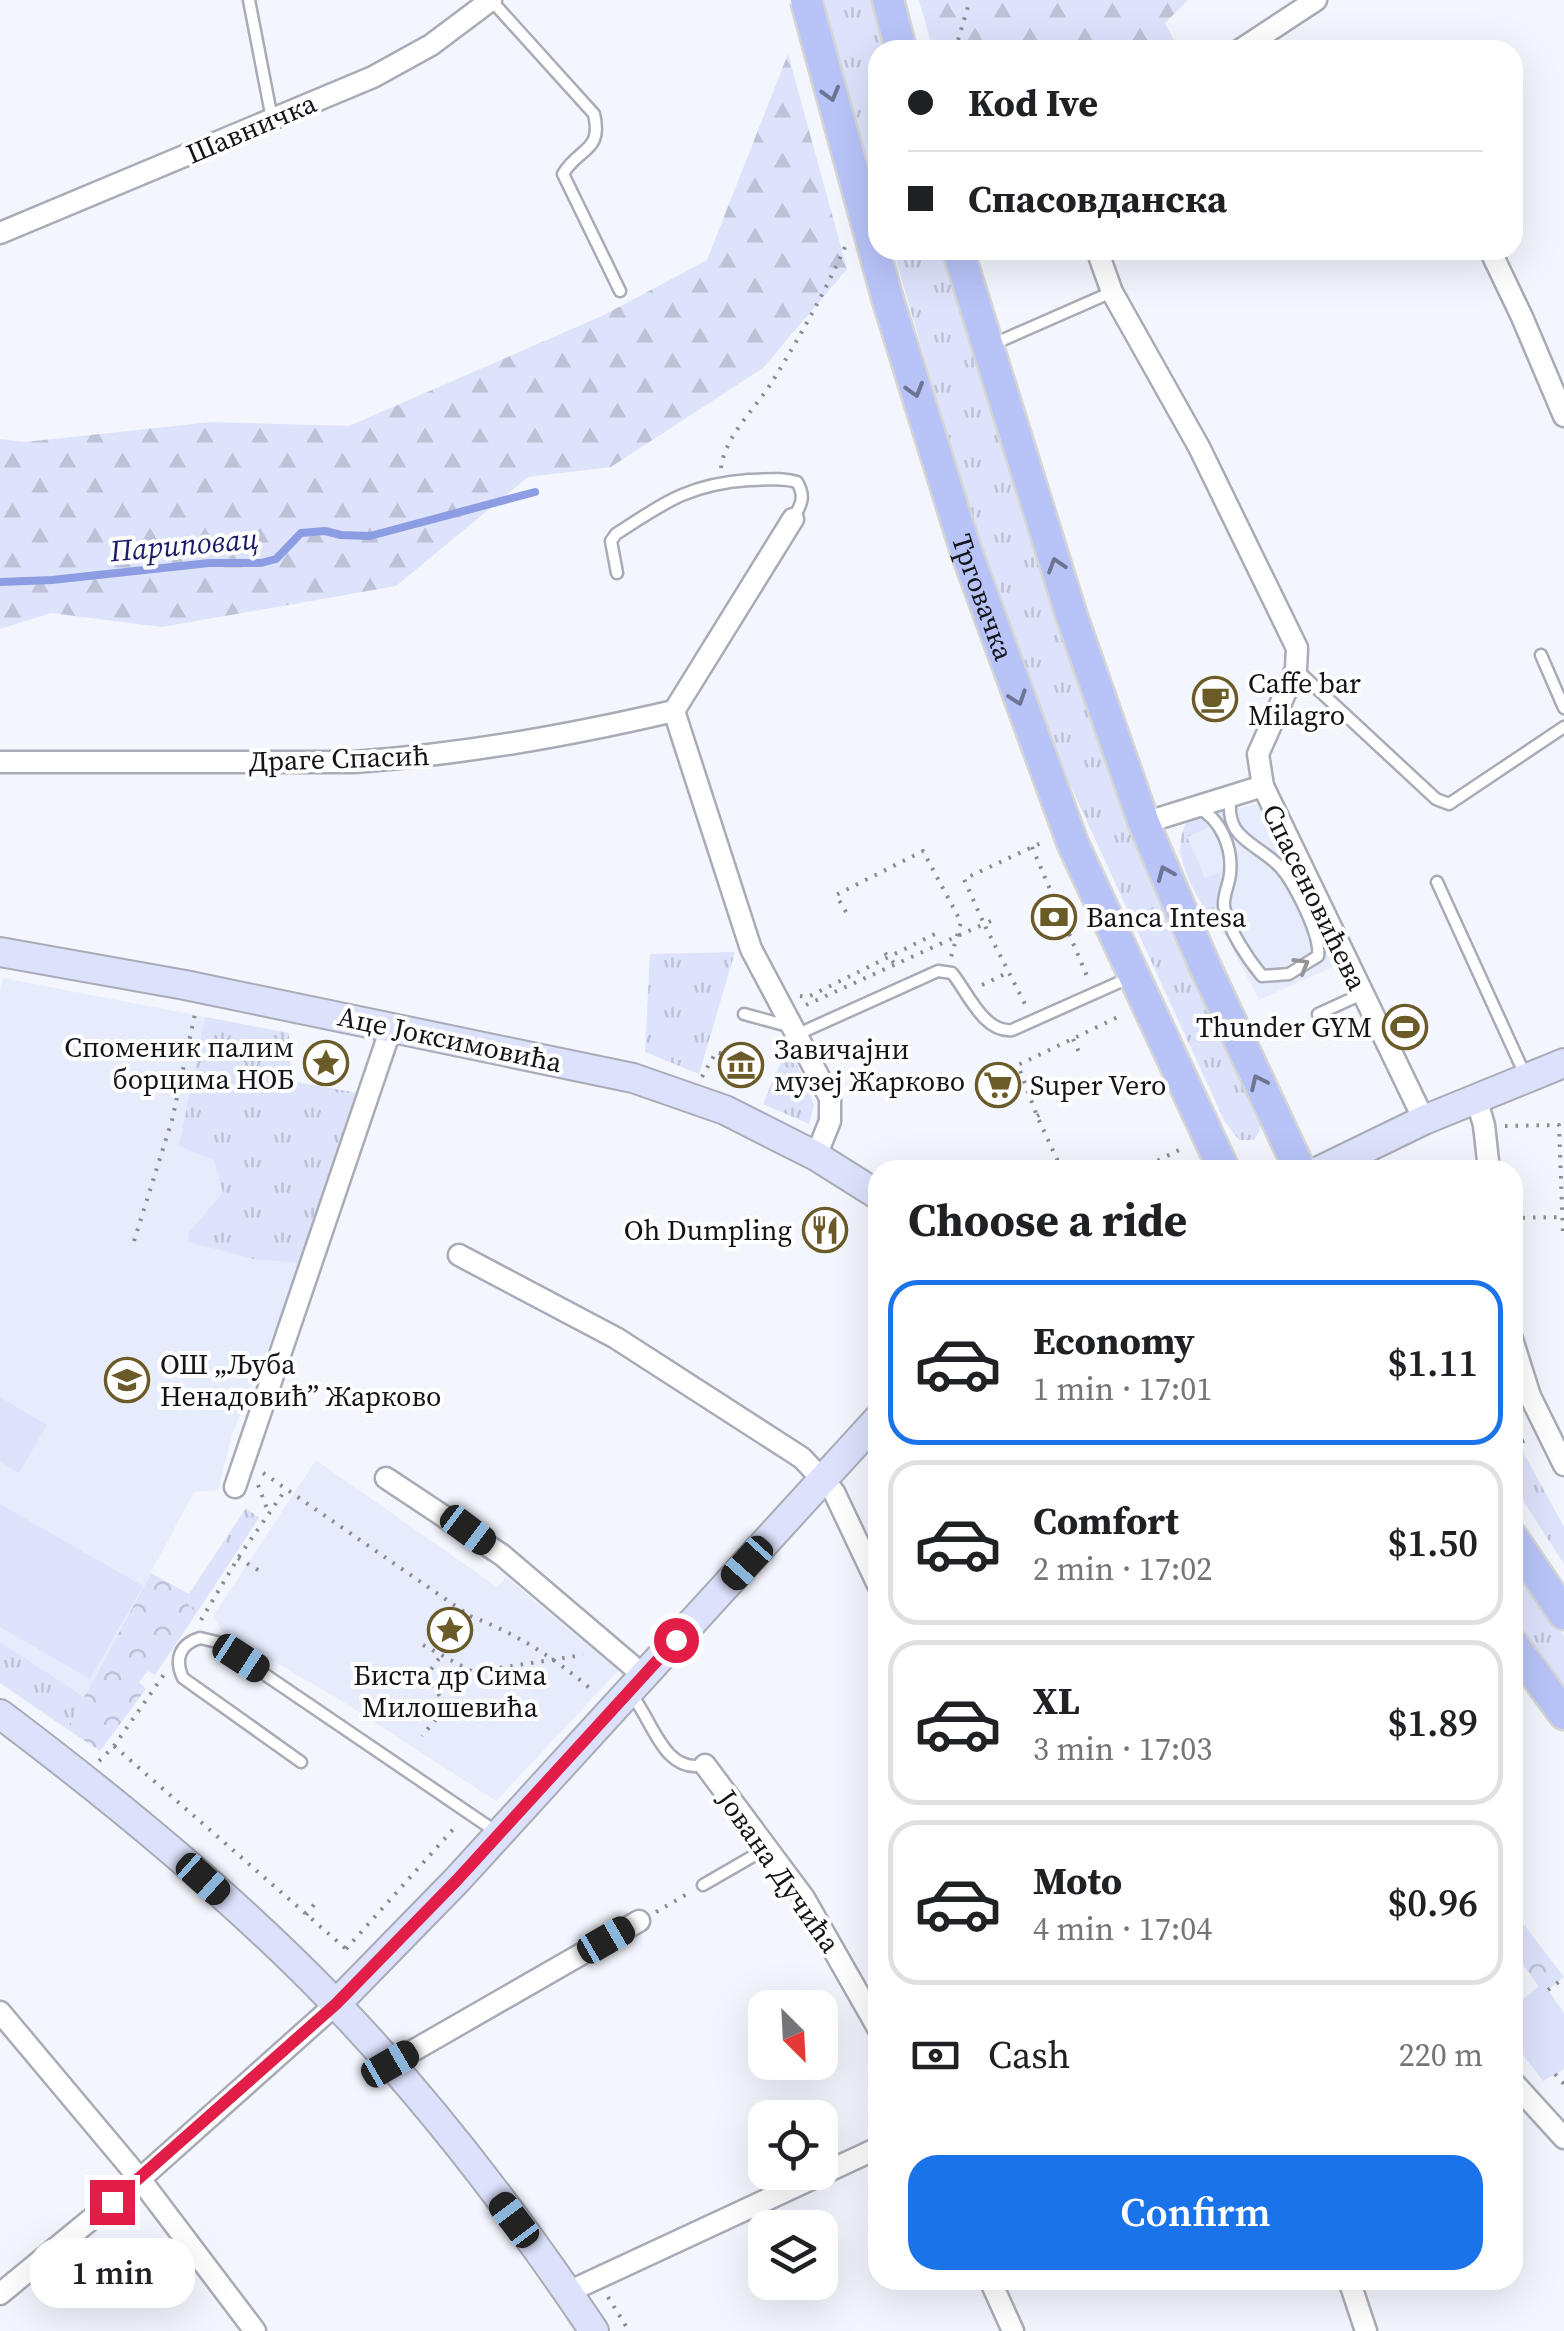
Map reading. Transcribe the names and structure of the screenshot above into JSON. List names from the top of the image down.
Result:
{
  "streets": {
    "main road": ["Трговачка"],
    "street": [
      "Шавничка",
      "Драге Спасић",
      "Спасеновићева",
      "Аце Јоксимовића",
      "Јована Дучића"
    ]
  },
  "water": ["Париповац"],
  "places": {
    "cafe": ["Caffe bar Milagro"],
    "bank": ["Banca Intesa"],
    "sports": ["Thunder GYM"],
    "place": ["Споменик палим борцима НОБ", "Биста др Сима Милошевића"],
    "museum": ["Завичајни музеј Жарково"],
    "supermarket": ["Super Vero"],
    "restaurant": ["Oh Dumpling"],
    "school or university": ["ОШ „Љуба Ненадовић” Жарково"]
  },
  "north": "bottom right",
  "page": {
    "banner": ["Kod Ive", "Спасовданска"],
    "heading": "Choose a ride",
    "list": [
      {
        "name": "Economy",
        "note": "1 min · 17:01",
        "value": "$1.11"
      },
      {
        "name": "Comfort",
        "note": "2 min · 17:02",
        "value": "$1.50"
      },
      {
        "name": "XL",
        "note": "3 min · 17:03",
        "value": "$1.89"
      },
      {
        "name": "Moto",
        "note": "4 min · 17:04",
        "value": "$0.96"
      }
    ],
    "pay": ["Cash", "220 m"],
    "buttons": "Confirm",
    "bubble": "1 min"
  }
}
